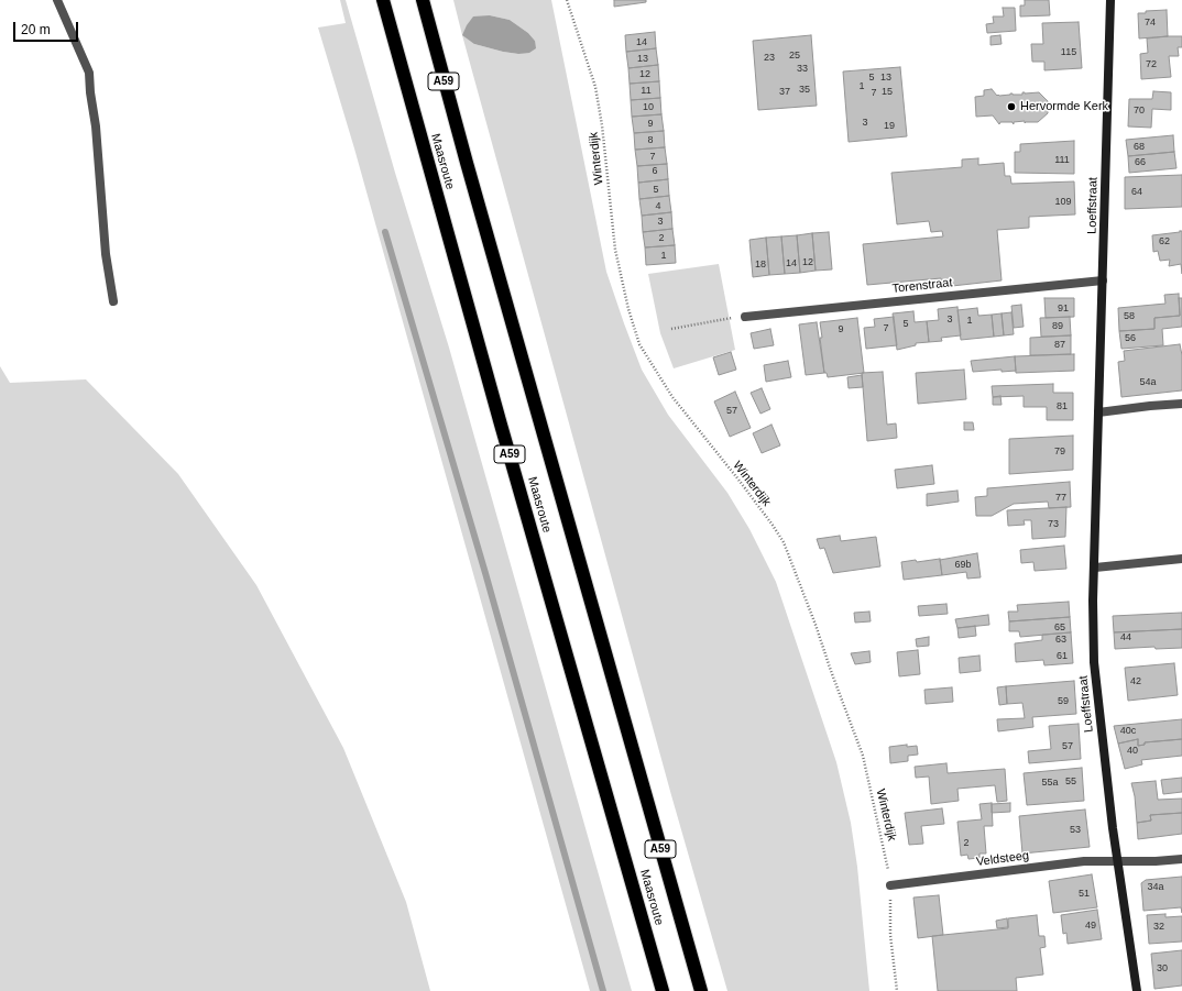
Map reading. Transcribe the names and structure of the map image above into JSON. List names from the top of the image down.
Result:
{
  "streets": {
    "highway": ["A59", "Maasroute"],
    "main road": ["Loeffstraat"],
    "street": ["Torenstraat", "Veldsteeg"],
    "path": ["Winterdijk"]
  },
  "crossings": [
    ["Winterdijk", "Veldsteeg"],
    ["Loeffstraat", "Torenstraat"],
    ["Loeffstraat", "Veldsteeg"]
  ],
  "places": ["Hervormde Kerk"],
  "house_numbers": [
    "74",
    "14",
    "115",
    "25",
    "23",
    "13",
    "72",
    "33",
    "12",
    "5",
    "13",
    "1",
    "35",
    "11",
    "37",
    "15",
    "7",
    "10",
    "70",
    "3",
    "9",
    "19",
    "8",
    "68",
    "7",
    "111",
    "66",
    "6",
    "5",
    "64",
    "109",
    "4",
    "3",
    "2",
    "62",
    "1",
    "12",
    "14",
    "18",
    "91",
    "58",
    "3",
    "1",
    "5",
    "89",
    "7",
    "9",
    "56",
    "87",
    "54a",
    "81",
    "57",
    "79",
    "77",
    "73",
    "69b",
    "65",
    "44",
    "63",
    "61",
    "42",
    "59",
    "40c",
    "57",
    "40",
    "55",
    "55a",
    "53",
    "2",
    "34a",
    "51",
    "49",
    "32",
    "30"
  ],
  "scale_bar": "20 m"
}
